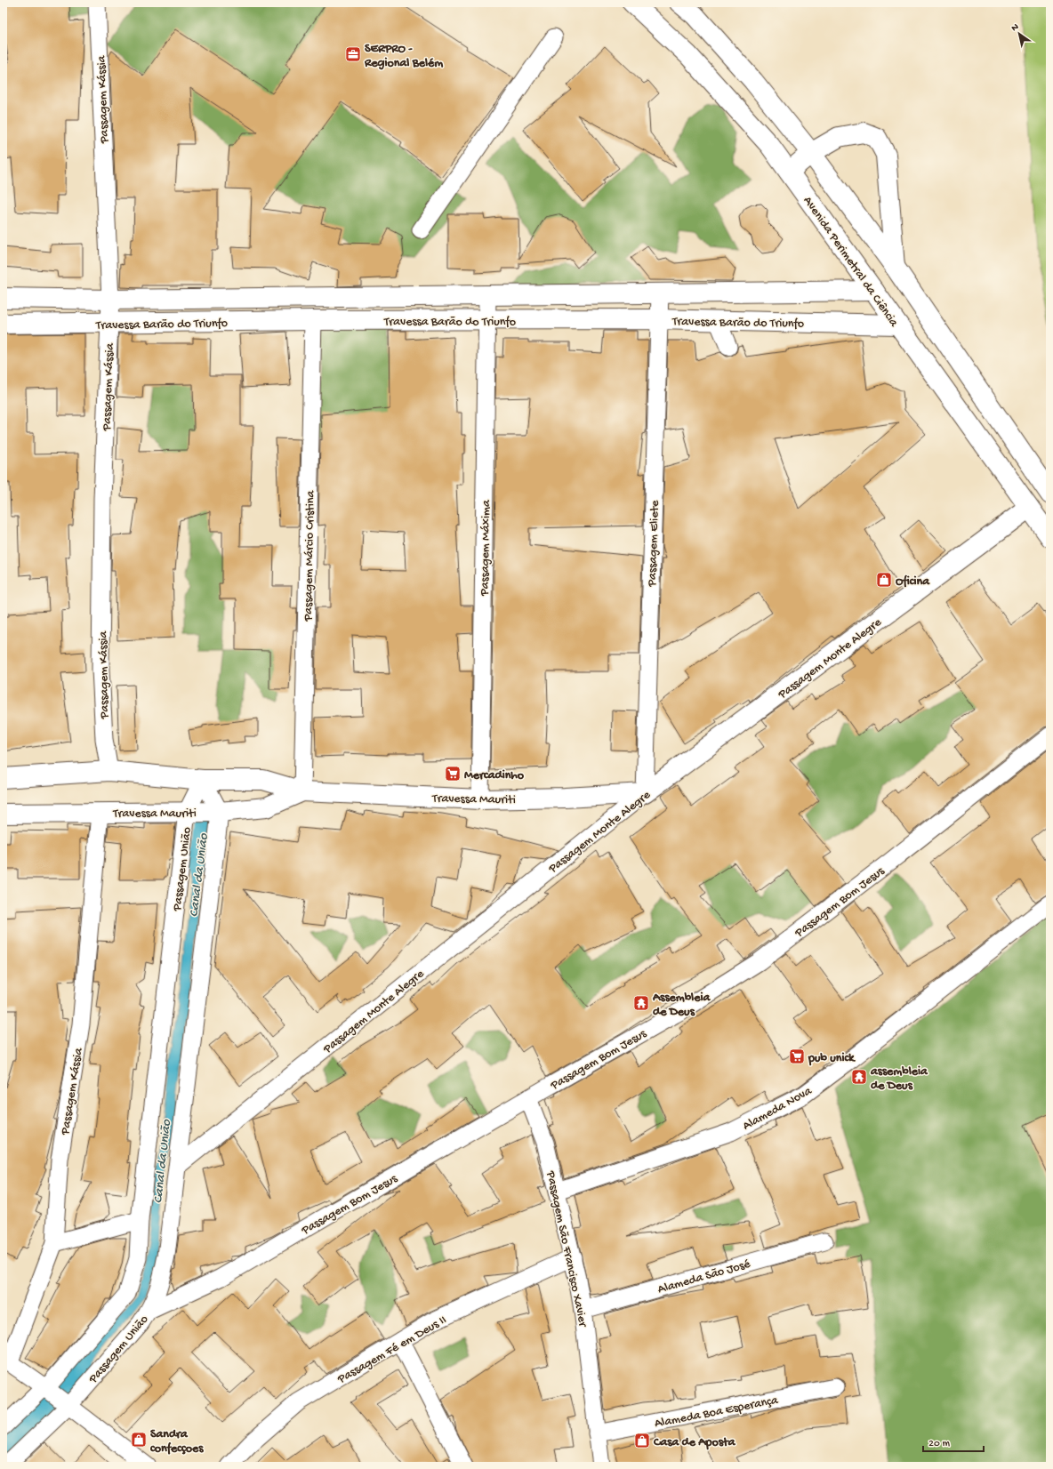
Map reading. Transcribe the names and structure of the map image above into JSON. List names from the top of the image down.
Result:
{
  "streets": {
    "main road": [
      "Avenida Perimetral da Ciência",
      "Travessa Barão do Triunfo",
      "Passagem Monte Alegre",
      "Travessa Mauriti"
    ],
    "street": [
      "Passagem Kássia",
      "Passagem Eliete",
      "Passagem Máxima",
      "Passagem Márcio Cristina",
      "Passagem União",
      "Passagem Bom Jesus",
      "Alameda Nova",
      "Passagem São Francisco Xavier",
      "Alameda São José",
      "Passagem Fé em Deus II",
      "Alameda Boa Esperança"
    ]
  },
  "crossings": [
    ["Passagem Kássia", "Travessa Barão do Triunfo"],
    ["Passagem Kássia", "Travessa Mauriti"],
    ["Avenida Perimetral da Ciência", "Travessa Barão do Triunfo"],
    ["Avenida Perimetral da Ciência", "Passagem Monte Alegre"],
    ["Travessa Barão do Triunfo", "Passagem Eliete"],
    ["Travessa Barão do Triunfo", "Passagem Máxima"],
    ["Travessa Barão do Triunfo", "Passagem Márcio Cristina"],
    ["Passagem Eliete", "Passagem Monte Alegre"],
    ["Passagem Eliete", "Travessa Mauriti"],
    ["Passagem Máxima", "Travessa Mauriti"],
    ["Passagem Márcio Cristina", "Travessa Mauriti"],
    ["Passagem Monte Alegre", "Travessa Mauriti"],
    ["Passagem Monte Alegre", "Passagem União"],
    ["Travessa Mauriti", "Passagem União"],
    ["Passagem União", "Passagem Bom Jesus"],
    ["Passagem Bom Jesus", "Passagem São Francisco Xavier"],
    ["Alameda Nova", "Passagem São Francisco Xavier"],
    ["Passagem São Francisco Xavier", "Alameda São José"],
    ["Passagem São Francisco Xavier", "Passagem Fé em Deus II"],
    ["Passagem São Francisco Xavier", "Alameda Boa Esperança"]
  ],
  "water": ["Canal da União"],
  "places": {
    "office": ["SERPRO - Regional Belém"],
    "shop": ["Oficina", "Sandra confecçoes", "Casa de Aposta"],
    "supermarket": ["Mercadinho", "pub unick"],
    "temple": ["Assembleia de Deus", "assembleia de Deus"]
  },
  "scale_bar": "20 m",
  "north": "top left"
}
